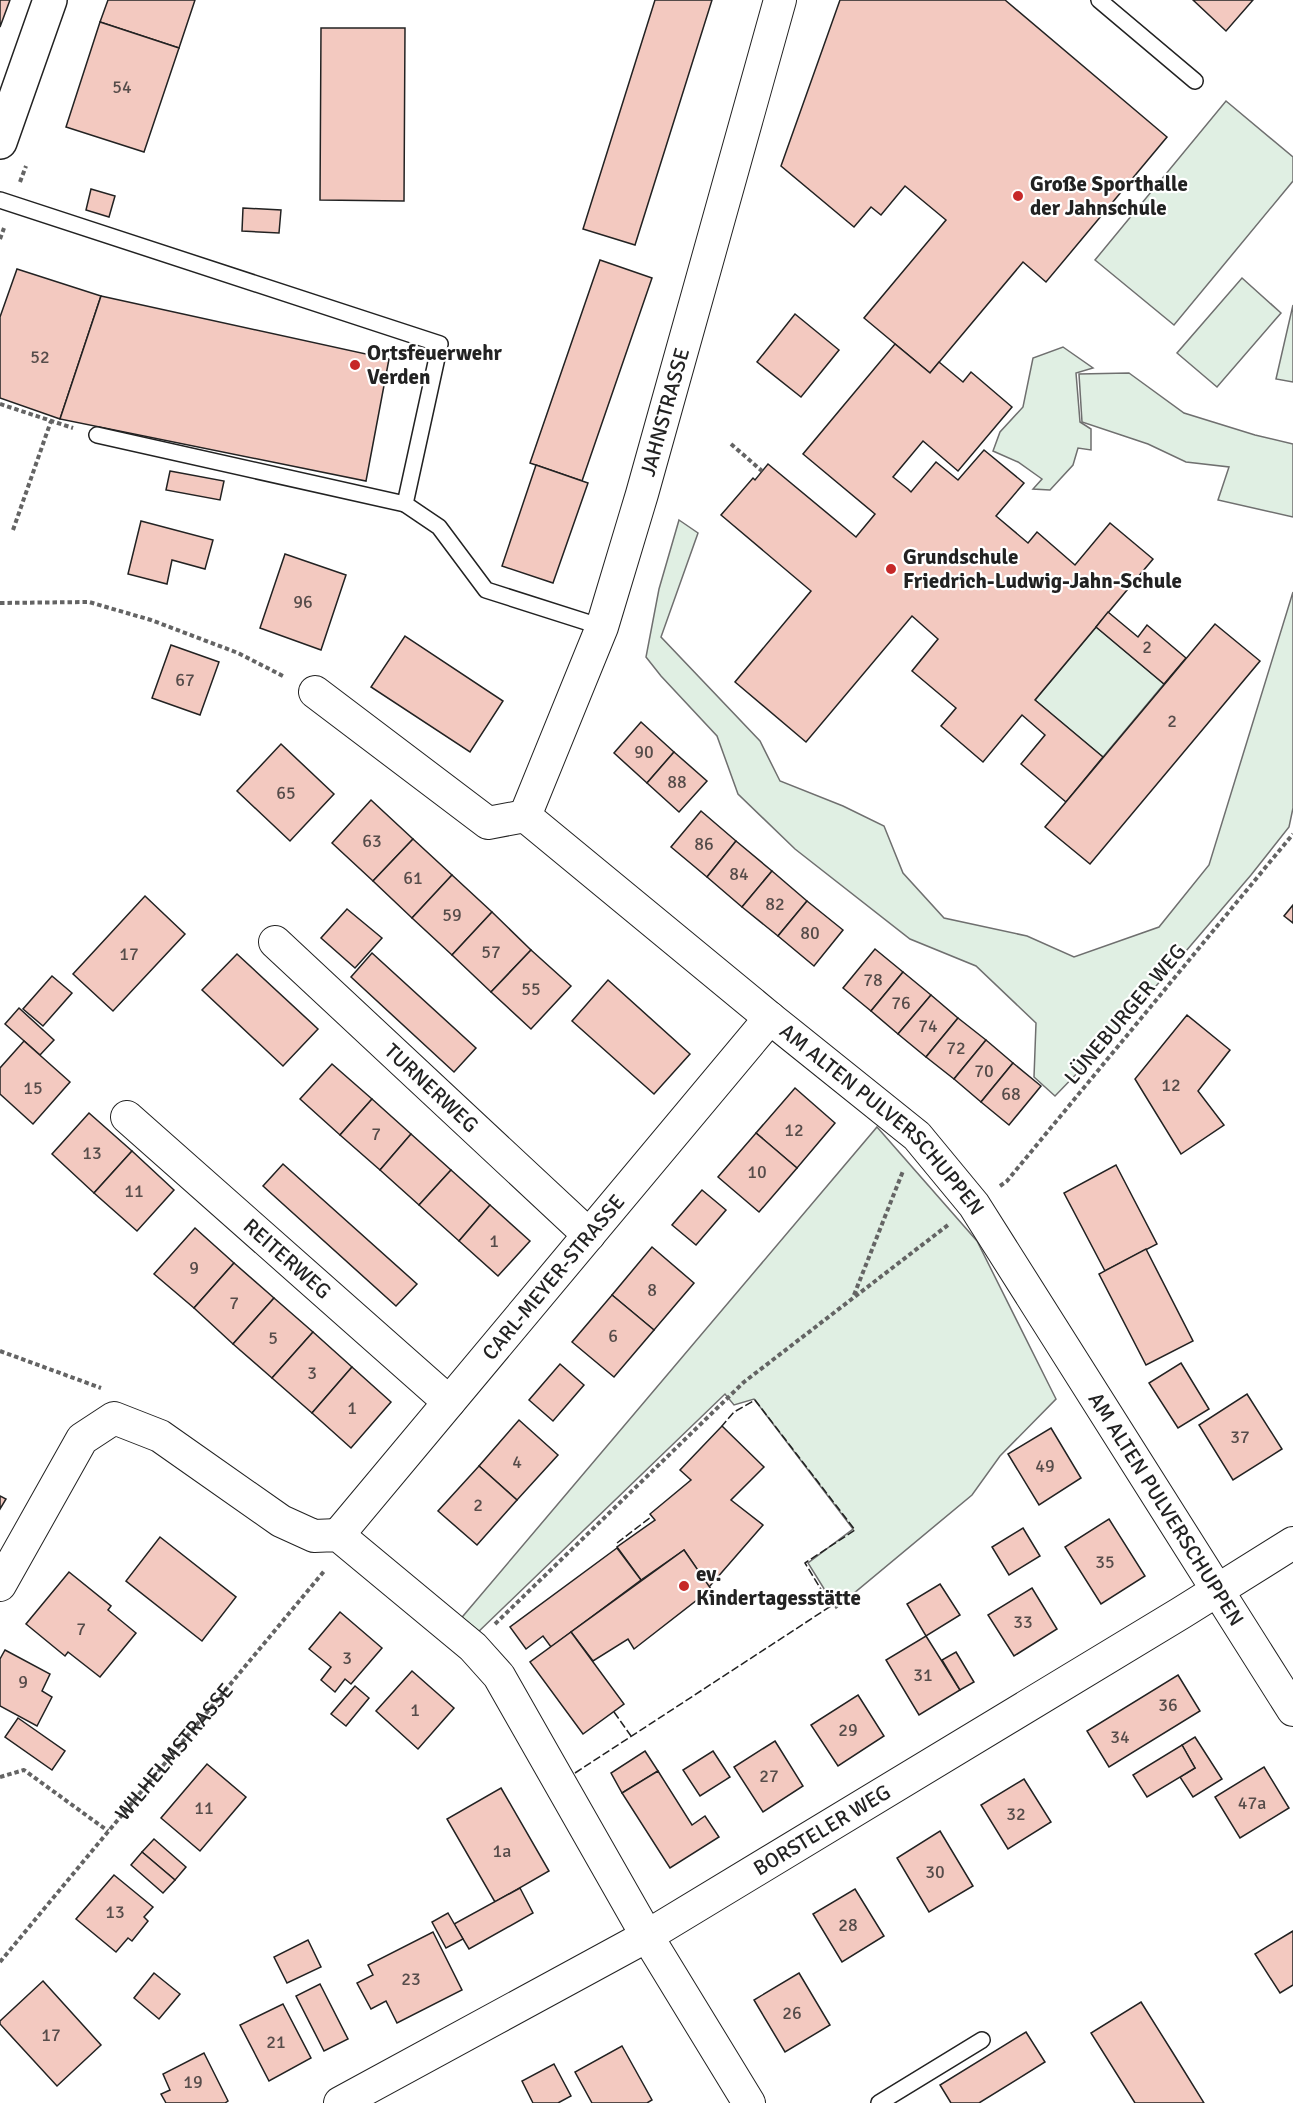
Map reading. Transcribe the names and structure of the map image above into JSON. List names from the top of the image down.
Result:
{
  "streets": {
    "street": [
      "JAHNSTRASSE",
      "TURNERWEG",
      "AM ALTEN PULVERSCHUPPEN",
      "REITERWEG",
      "CARL-MEYER-STRASSE",
      "BORSTELER WEG"
    ],
    "path": ["LÜNEBURGER WEG", "WILHELMSTRASSE"]
  },
  "crossings": [
    ["JAHNSTRASSE", "AM ALTEN PULVERSCHUPPEN"],
    ["LÜNEBURGER WEG", "AM ALTEN PULVERSCHUPPEN"],
    ["TURNERWEG", "CARL-MEYER-STRASSE"],
    ["AM ALTEN PULVERSCHUPPEN", "CARL-MEYER-STRASSE"],
    ["AM ALTEN PULVERSCHUPPEN", "BORSTELER WEG"],
    ["REITERWEG", "CARL-MEYER-STRASSE"],
    ["CARL-MEYER-STRASSE", "WILHELMSTRASSE"]
  ],
  "places": [
    "Große Sporthalle der Jahnschule",
    "Ortsfeuerwehr Verden",
    "Grundschule Friedrich-Ludwig-Jahn-Schule",
    "ev. Kindertagesstätte"
  ],
  "house_numbers": [
    "54",
    "52",
    "96",
    "2",
    "67",
    "2",
    "90",
    "88",
    "65",
    "63",
    "86",
    "84",
    "61",
    "82",
    "59",
    "80",
    "57",
    "17",
    "78",
    "55",
    "76",
    "74",
    "72",
    "70",
    "12",
    "15",
    "68",
    "12",
    "7",
    "13",
    "10",
    "11",
    "1",
    "9",
    "8",
    "7",
    "6",
    "5",
    "3",
    "1",
    "37",
    "4",
    "49",
    "2",
    "35",
    "33",
    "7",
    "3",
    "31",
    "9",
    "36",
    "1",
    "29",
    "34",
    "27",
    "47a",
    "11",
    "32",
    "1a",
    "30",
    "13",
    "28",
    "23",
    "26",
    "17",
    "21",
    "19"
  ]
}
